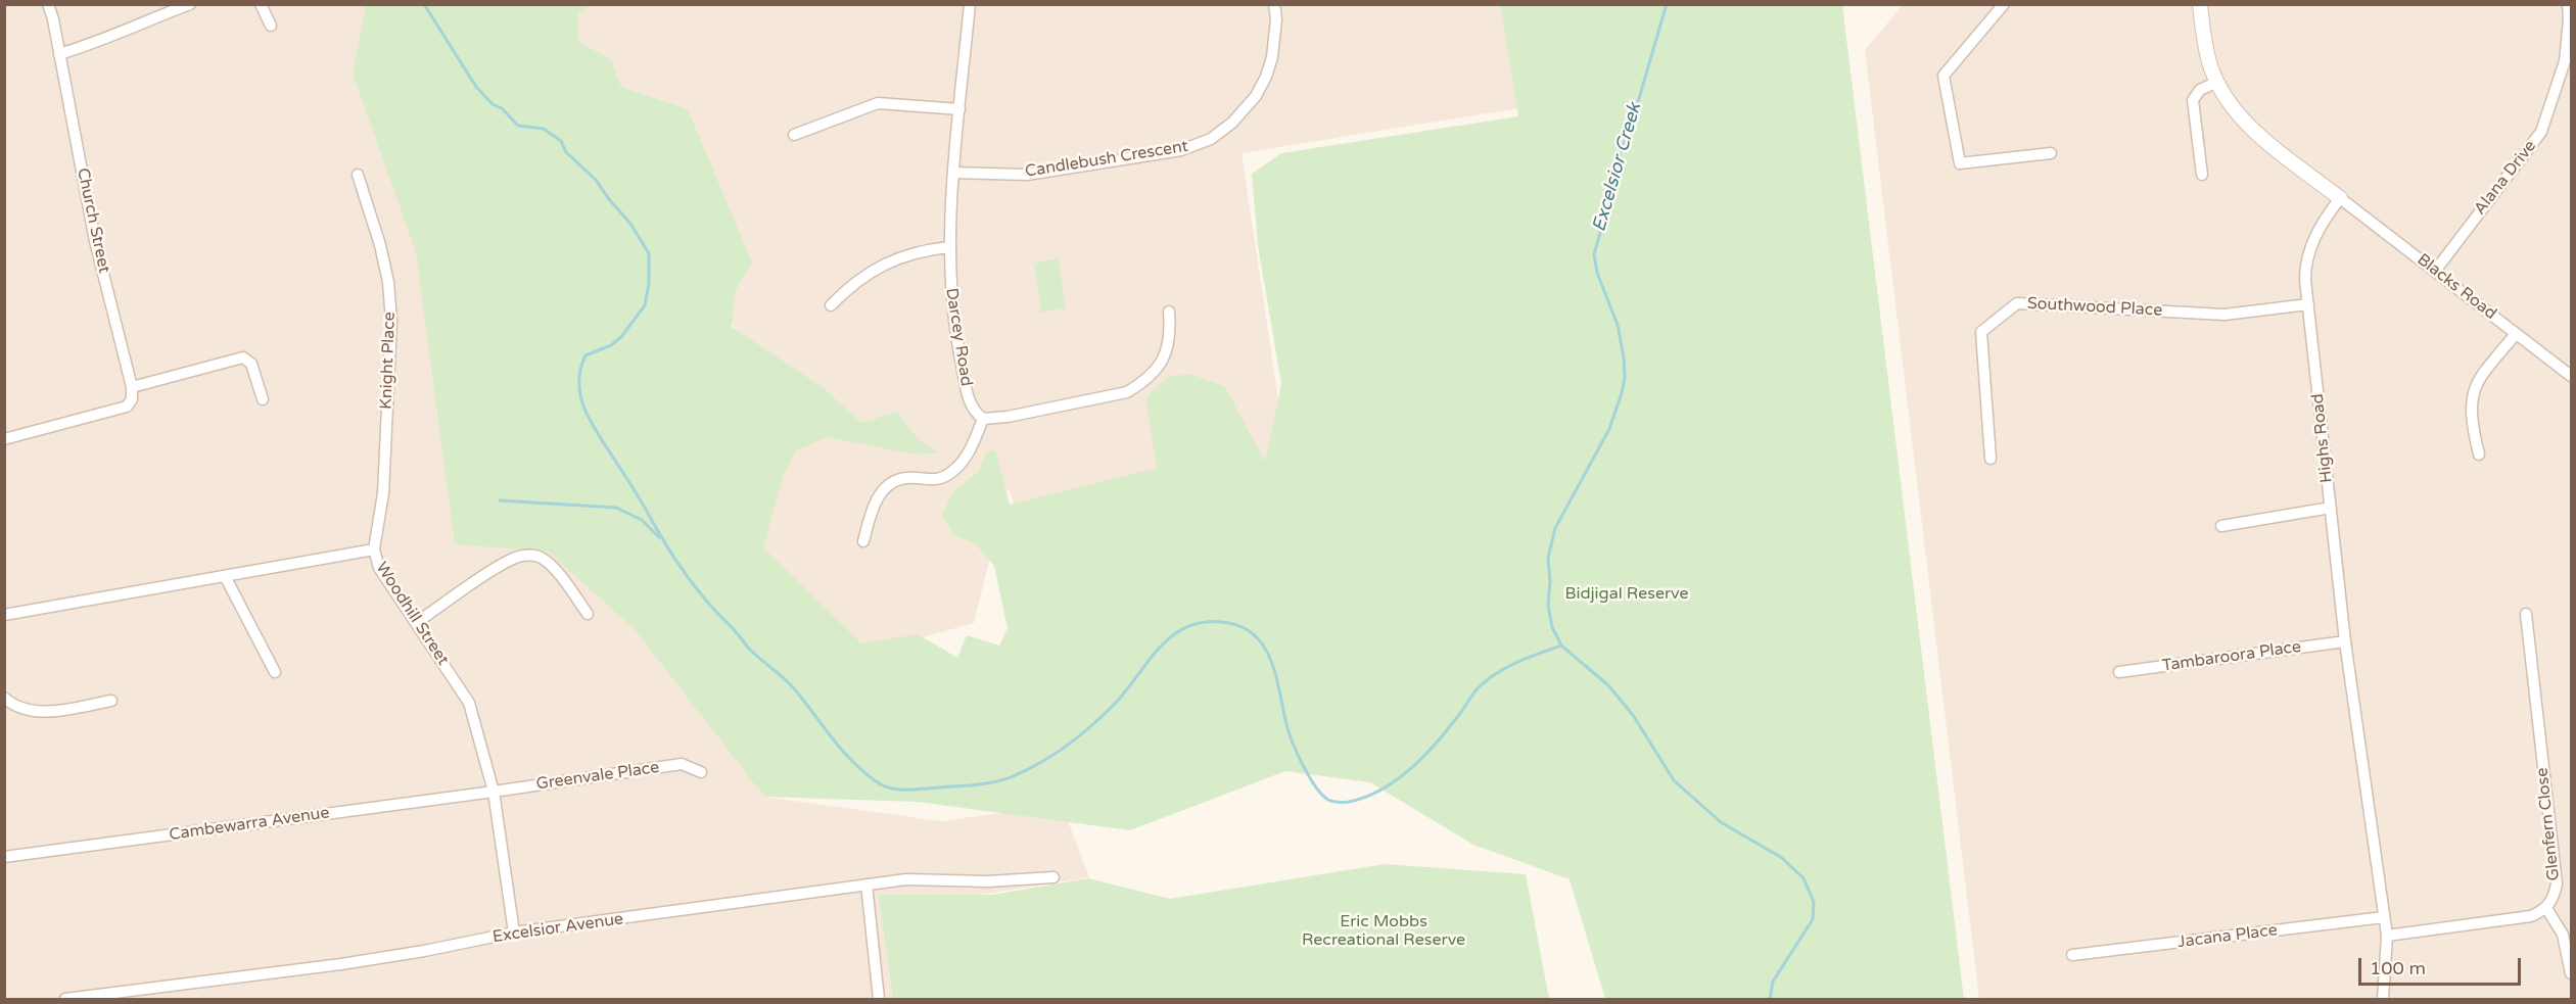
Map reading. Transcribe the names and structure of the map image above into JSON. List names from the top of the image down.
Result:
{
  "streets": {
    "street": [
      "Candlebush Crescent",
      "Alana Drive",
      "Church Street",
      "Blacks Road",
      "Southwood Place",
      "Darcey Road",
      "Knight Place",
      "Highs Road",
      "Woodhill Street",
      "Tambaroora Place",
      "Greenvale Place",
      "Cambewarra Avenue",
      "Glenfern Close",
      "Excelsior Avenue",
      "Jacana Place"
    ]
  },
  "crossings": [
    ["Candlebush Crescent", "Darcey Road"],
    ["Alana Drive", "Blacks Road"],
    ["Blacks Road", "Highs Road"],
    ["Southwood Place", "Highs Road"],
    ["Knight Place", "Woodhill Street"],
    ["Highs Road", "Tambaroora Place"],
    ["Highs Road", "Jacana Place"],
    ["Woodhill Street", "Greenvale Place"],
    ["Woodhill Street", "Cambewarra Avenue"],
    ["Woodhill Street", "Excelsior Avenue"],
    ["Greenvale Place", "Cambewarra Avenue"]
  ],
  "water": ["Excelsior Creek"],
  "parks": ["Bidjigal Reserve", "Eric Mobbs Recreational Reserve"],
  "scale_bar": "100 m"
}
